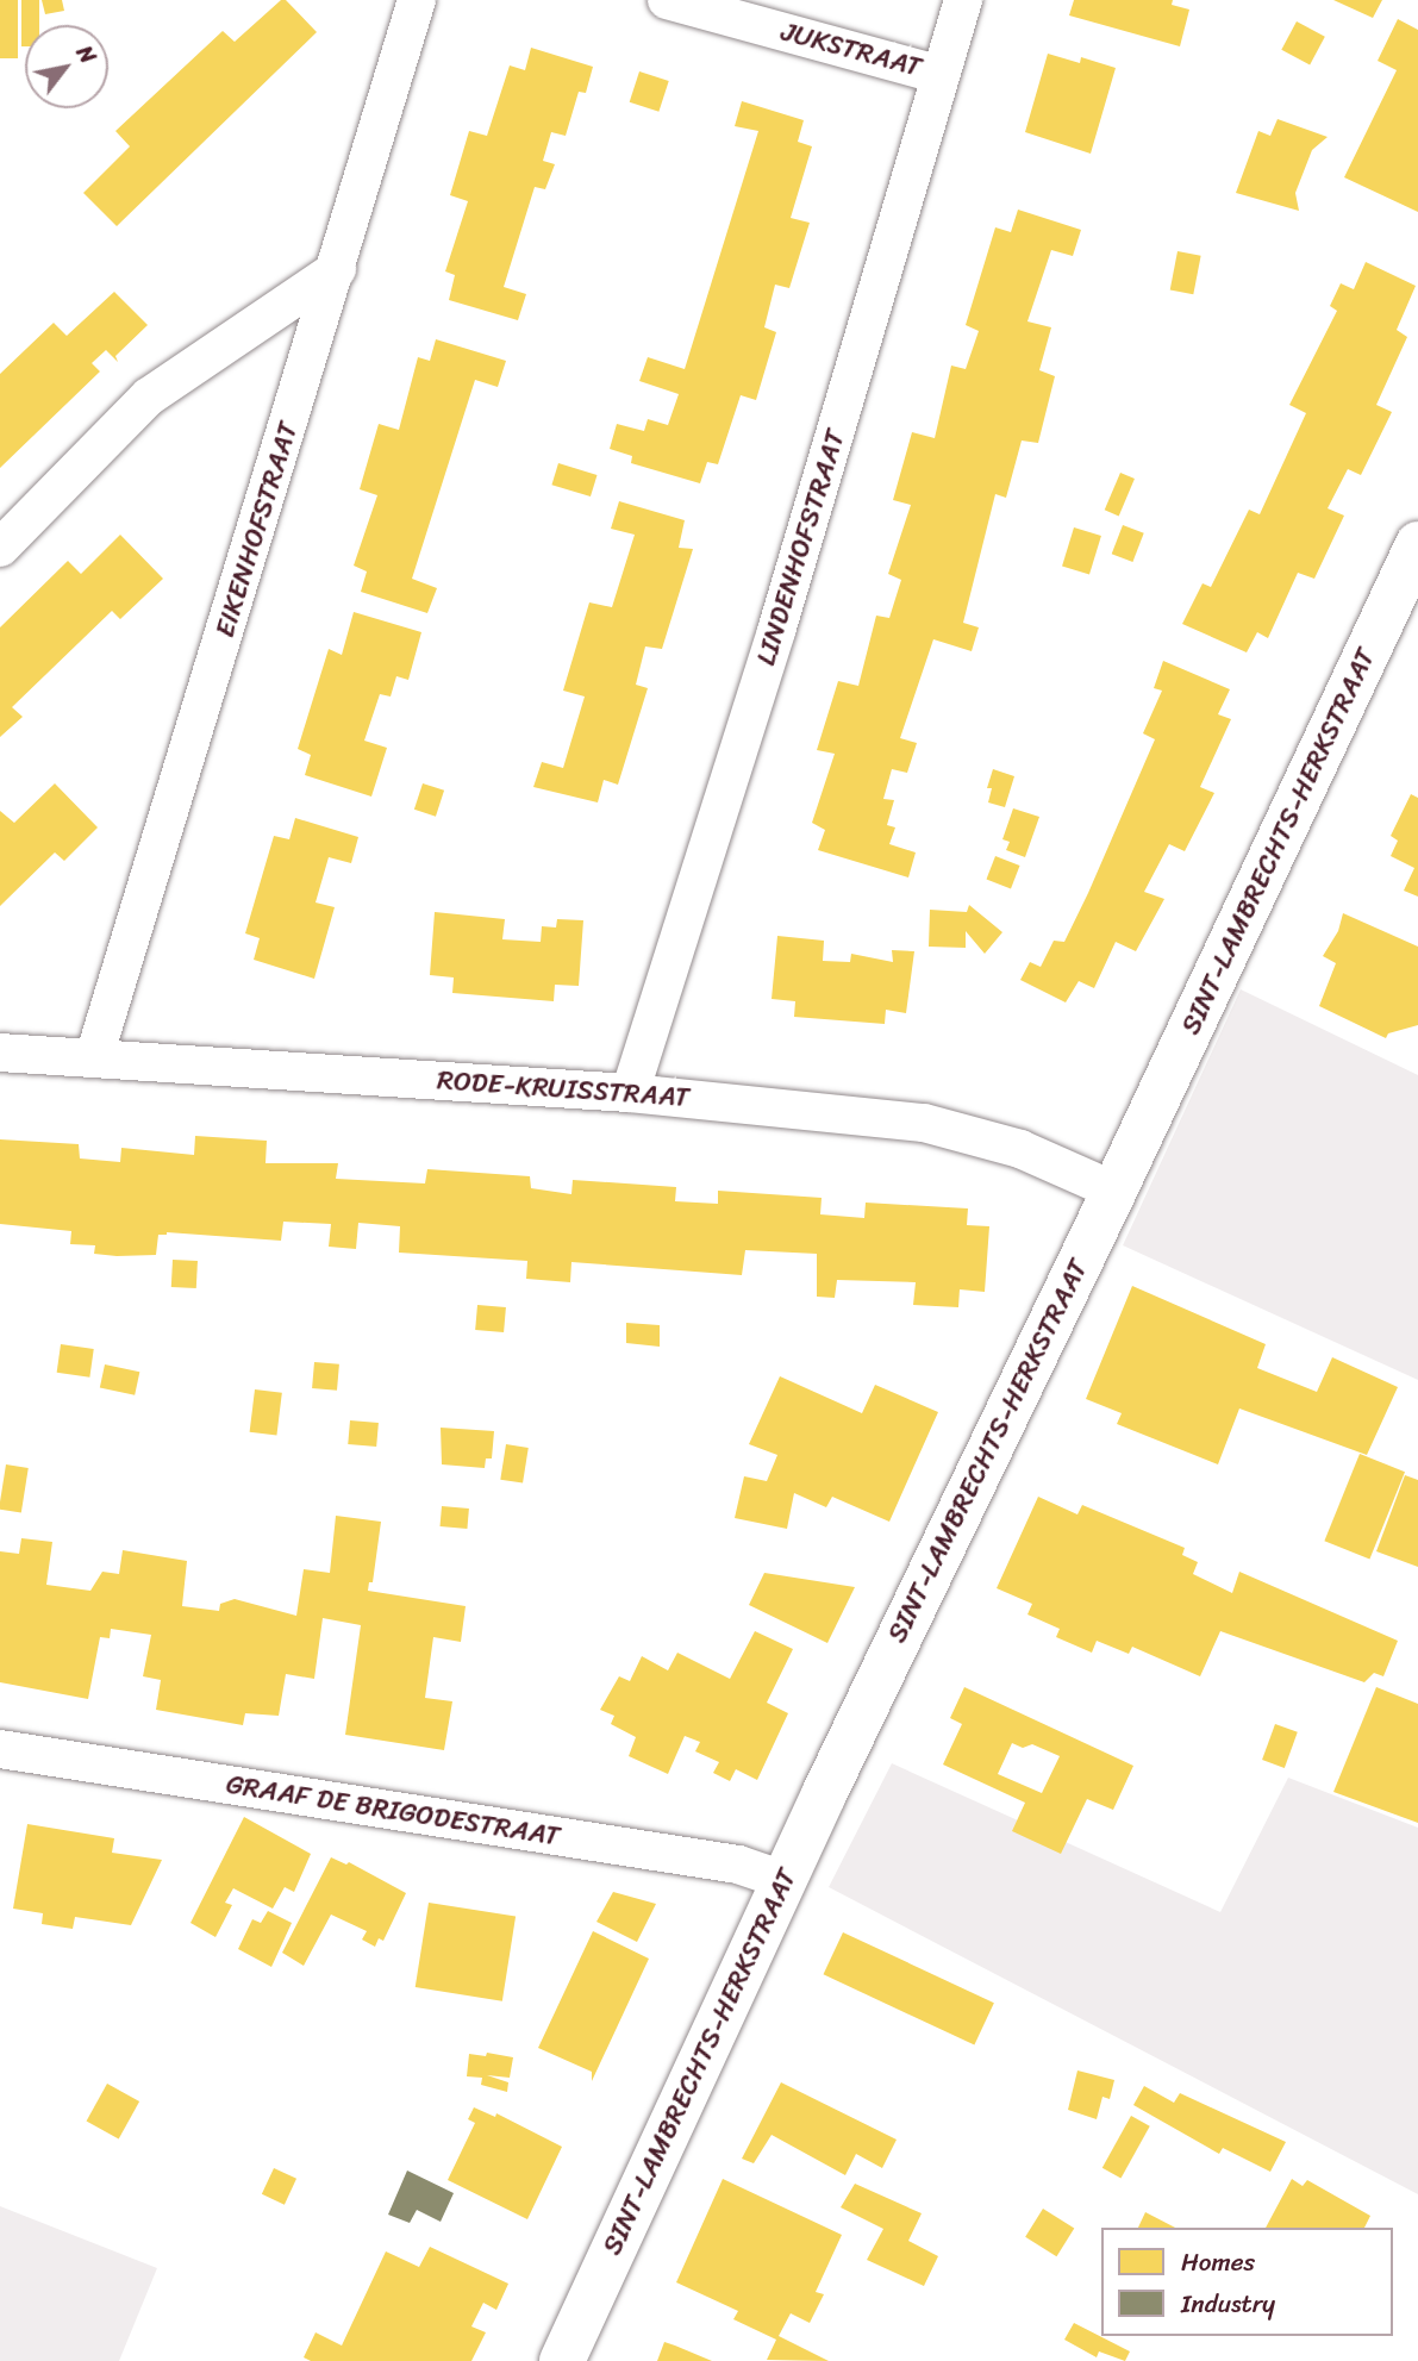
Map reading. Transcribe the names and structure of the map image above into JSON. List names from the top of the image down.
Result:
{
  "streets": {
    "street": [
      "JUKSTRAAT",
      "EIKENHOFSTRAAT",
      "LINDENHOFSTRAAT",
      "SINT-LAMBRECHTS-HERKSTRAAT",
      "RODE-KRUISSTRAAT",
      "GRAAF DE BRIGODESTRAAT"
    ]
  },
  "crossings": [
    ["JUKSTRAAT", "LINDENHOFSTRAAT"],
    ["EIKENHOFSTRAAT", "RODE-KRUISSTRAAT"],
    ["LINDENHOFSTRAAT", "RODE-KRUISSTRAAT"],
    ["SINT-LAMBRECHTS-HERKSTRAAT", "RODE-KRUISSTRAAT"],
    ["SINT-LAMBRECHTS-HERKSTRAAT", "GRAAF DE BRIGODESTRAAT"]
  ],
  "legend": ["Homes", "Industry"],
  "north": "top right"
}
